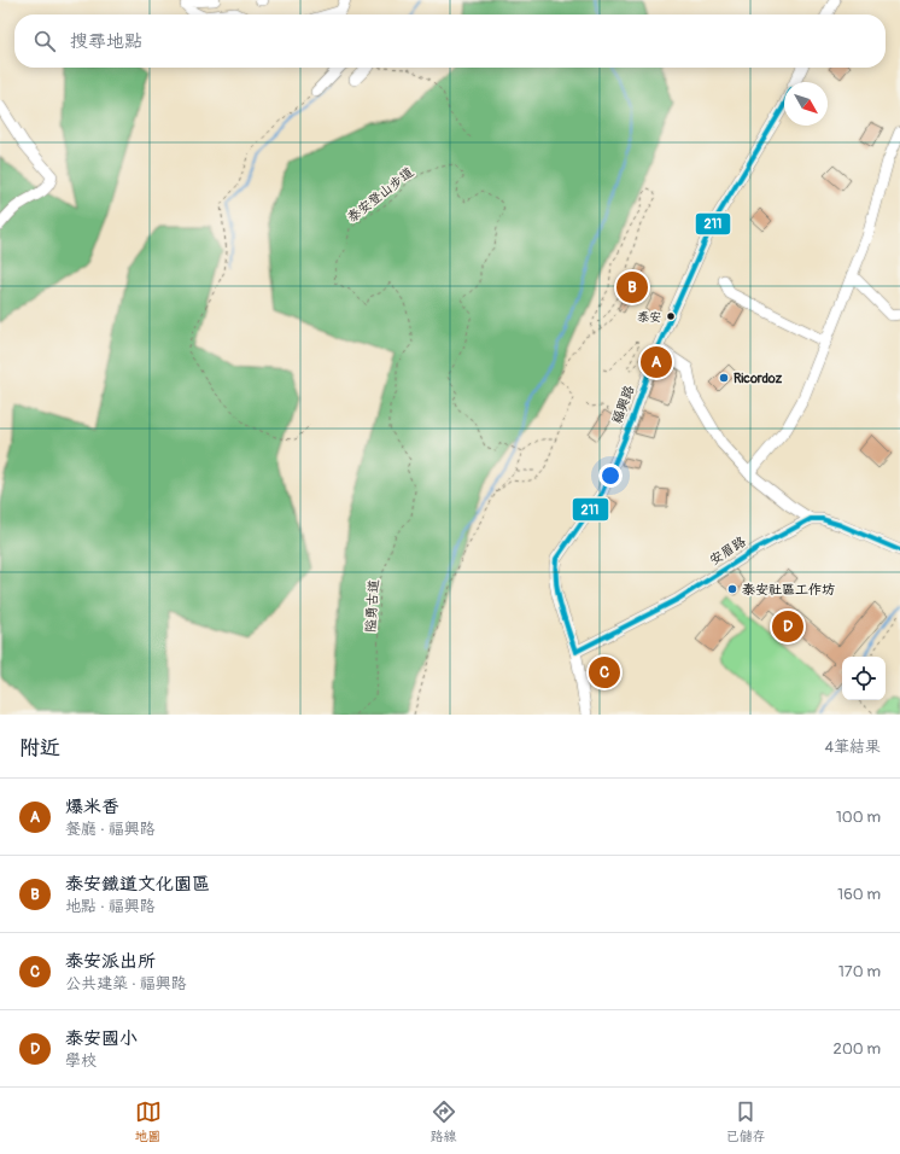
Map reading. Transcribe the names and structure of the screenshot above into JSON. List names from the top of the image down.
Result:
{
  "streets": {
    "street": ["福興路", "安眉路"],
    "path": ["泰安登山步道", "隘勇古道"]
  },
  "crossings": [
    ["泰安登山步道", "隘勇古道"],
    ["福興路", "安眉路"]
  ],
  "places": ["泰安", "Ricordoz", "泰安社區工作坊"],
  "lines": ["transit line 211"],
  "north": "bottom right",
  "page": {
    "search": "搜尋地點",
    "pins": [
      "B",
      "A",
      "D",
      "C"
    ],
    "heading": ["附近", "4筆結果"],
    "list": [
      {
        "mark": "A",
        "name": "爆米香",
        "note": "餐廳 · 福興路",
        "value": "100 m"
      },
      {
        "mark": "B",
        "name": "泰安鐵道文化園區",
        "note": "地點 · 福興路",
        "value": "160 m"
      },
      {
        "mark": "C",
        "name": "泰安派出所",
        "note": "公共建築 · 福興路",
        "value": "170 m"
      },
      {
        "mark": "D",
        "name": "泰安國小",
        "note": "學校",
        "value": "200 m"
      }
    ],
    "nav": ["地圖", "路線", "已儲存"]
  }
}
